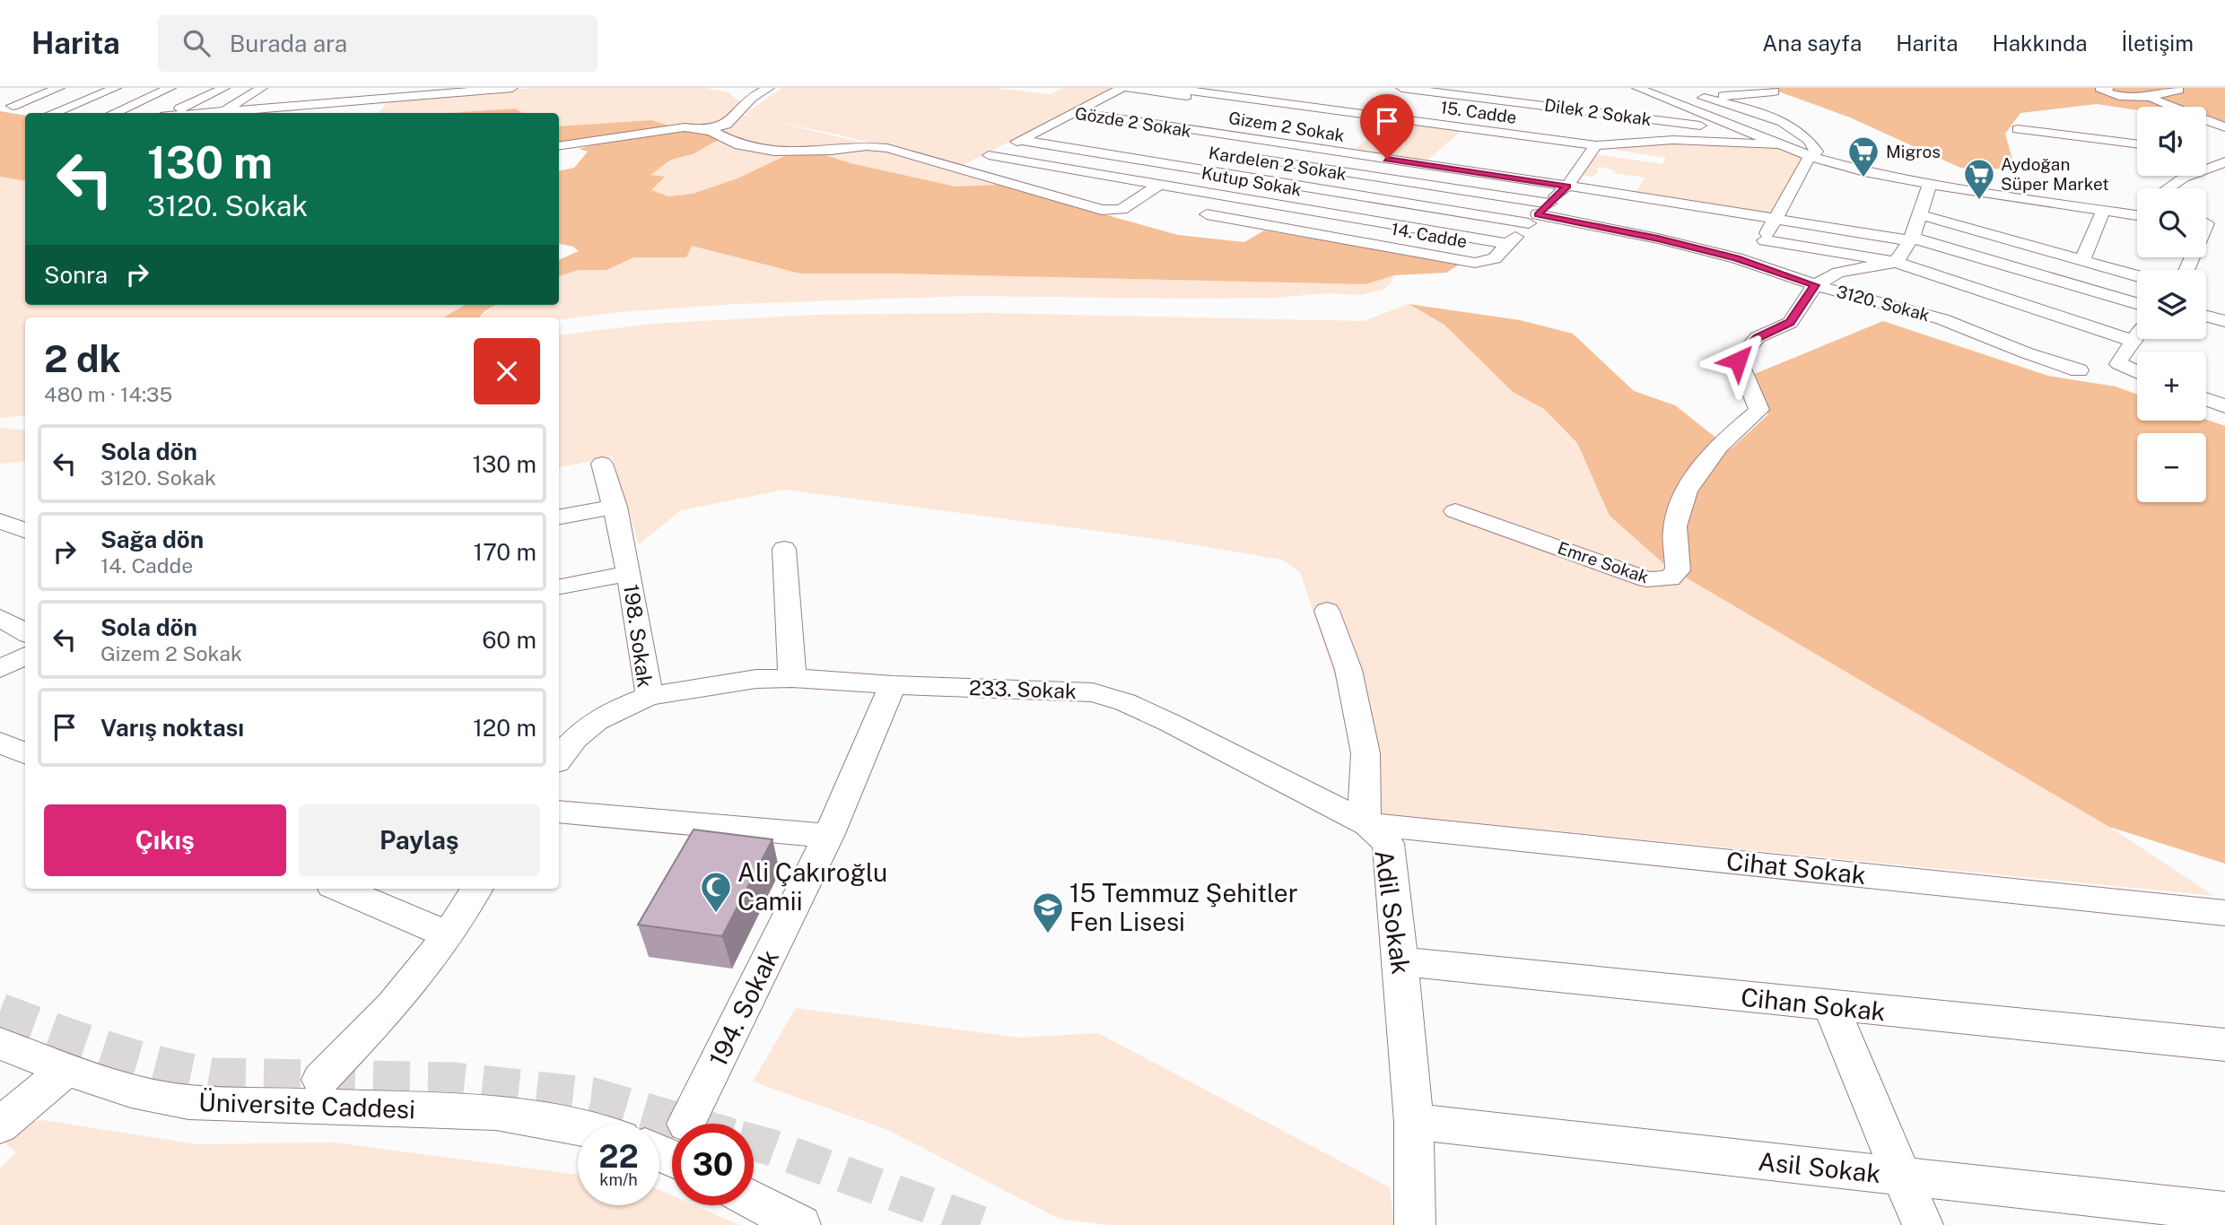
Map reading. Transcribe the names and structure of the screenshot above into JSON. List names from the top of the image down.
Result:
{
  "streets": {
    "street": [
      "15. Cadde",
      "Dilek 2 Sokak",
      "Gözde 2 Sokak",
      "Gizem 2 Sokak",
      "Kardelen 2 Sokak",
      "Kutup Sokak",
      "14. Cadde",
      "3120. Sokak",
      "Emre Sokak",
      "198. Sokak",
      "233. Sokak",
      "Cihat Sokak",
      "Adil Sokak",
      "Cihan Sokak",
      "194. Sokak",
      "Üniversite Caddesi",
      "Asil Sokak"
    ]
  },
  "crossings": [
    ["15. Cadde", "14. Cadde"],
    ["Gizem 2 Sokak", "14. Cadde"],
    ["Kardelen 2 Sokak", "14. Cadde"],
    ["Kardelen 2 Sokak", "3120. Sokak"],
    ["Kutup Sokak", "14. Cadde"],
    ["14. Cadde", "3120. Sokak"],
    ["3120. Sokak", "Emre Sokak"],
    ["198. Sokak", "233. Sokak"],
    ["233. Sokak", "Cihat Sokak"],
    ["233. Sokak", "Adil Sokak"],
    ["233. Sokak", "194. Sokak"],
    ["Cihat Sokak", "Adil Sokak"],
    ["Adil Sokak", "Cihan Sokak"],
    ["Adil Sokak", "Asil Sokak"]
  ],
  "places": {
    "supermarket": ["Migros", "Aydoğan Süper Market"],
    "mosque": ["Ali Çakıroğlu Camii"],
    "school or university": ["15 Temmuz Şehitler Fen Lisesi"]
  },
  "page": {
    "header": "Harita",
    "search": "Burada ara",
    "nav": [
      "Ana sayfa",
      "Harita",
      "Hakkında",
      "İletişim"
    ],
    "map_buttons": ["+", "−"],
    "turn": ["130 m", "3120. Sokak"],
    "then": "Sonra",
    "heading": ["2 dk", "480 m · 14:35"],
    "list": [
      {
        "name": "Sola dön",
        "note": "3120. Sokak",
        "value": "130 m"
      },
      {
        "name": "Sağa dön",
        "note": "14. Cadde",
        "value": "170 m"
      },
      {
        "name": "Sola dön",
        "note": "Gizem 2 Sokak",
        "value": "60 m"
      },
      {
        "name": "Varış noktası",
        "value": "120 m"
      }
    ],
    "buttons": ["Çıkış", "Paylaş"],
    "speed": "22 km/h",
    "limit": "30"
  }
}
